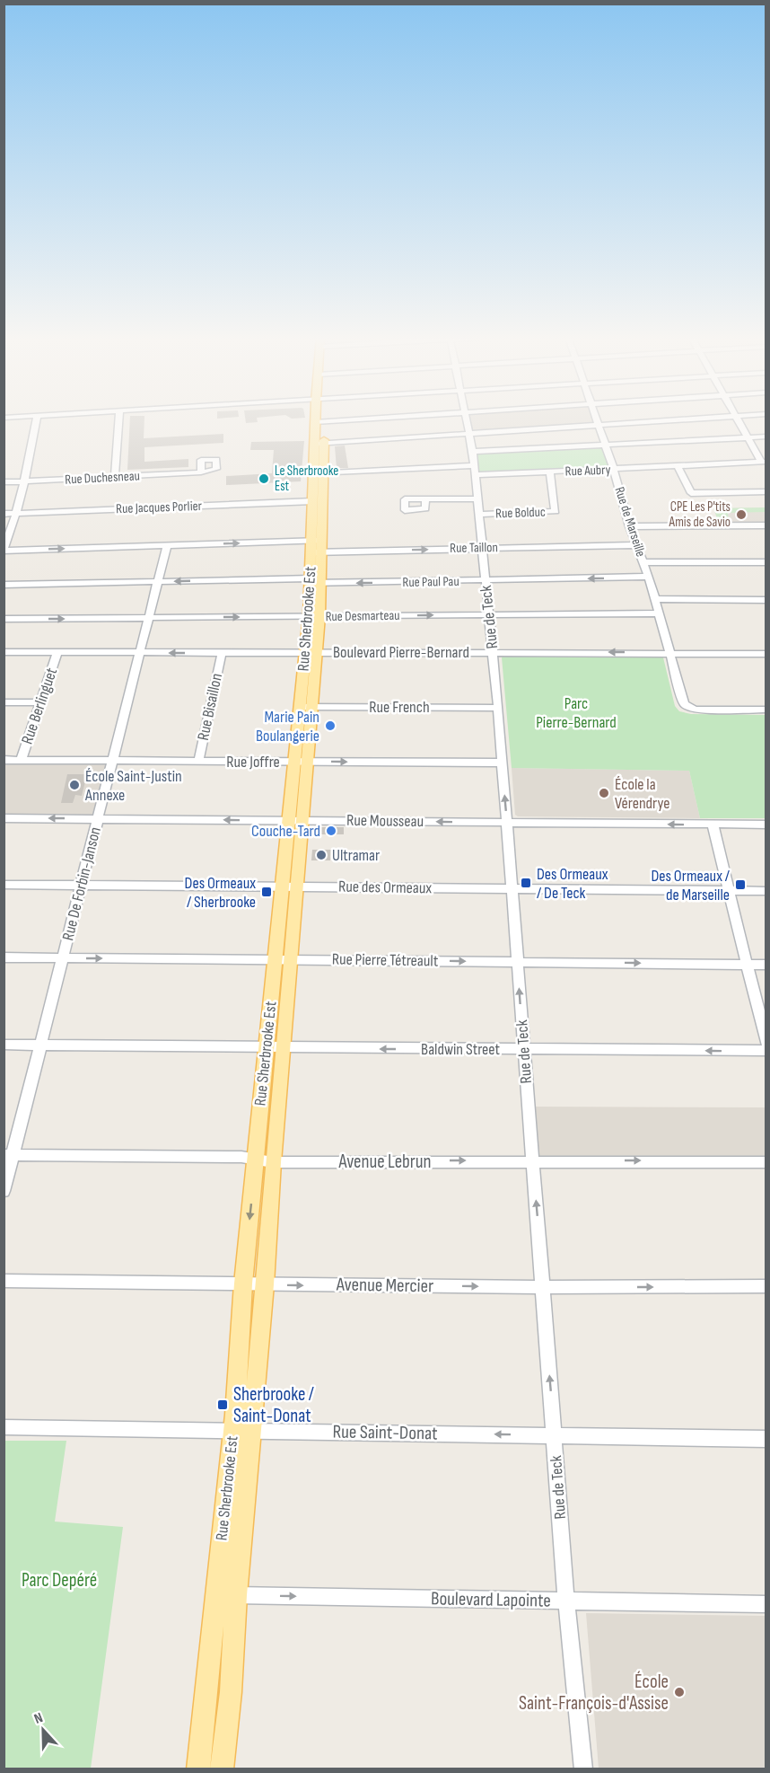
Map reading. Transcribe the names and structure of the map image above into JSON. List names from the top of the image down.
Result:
{
  "streets": {
    "main road": ["Rue Sherbrooke Est"],
    "street": [
      "Rue Aubry",
      "Rue Duchesneau",
      "Rue Jacques Porlier",
      "Rue Bolduc",
      "Rue de Marseille",
      "Rue Taillon",
      "Rue Paul Pau",
      "Rue Desmarteau",
      "Rue de Teck",
      "Boulevard Pierre-Bernard",
      "Rue Berlinguet",
      "Rue Bisaillon",
      "Rue French",
      "Rue Joffre",
      "Rue Mousseau",
      "Rue De Forbin-Janson",
      "Rue des Ormeaux",
      "Rue Pierre Tétreault",
      "Baldwin Street",
      "Avenue Lebrun",
      "Avenue Mercier",
      "Rue Saint-Donat",
      "Boulevard Lapointe"
    ]
  },
  "crossings": [
    ["Rue Aubry", "Rue Bolduc"],
    ["Rue Aubry", "Rue de Marseille"],
    ["Rue Aubry", "Rue de Teck"],
    ["Rue Jacques Porlier", "Rue Sherbrooke Est"],
    ["Rue Bolduc", "Rue de Teck"],
    ["Rue de Marseille", "Rue Taillon"],
    ["Rue de Marseille", "Rue Paul Pau"],
    ["Rue de Marseille", "Rue Desmarteau"],
    ["Rue de Marseille", "Boulevard Pierre-Bernard"],
    ["Rue Taillon", "Rue de Teck"],
    ["Rue Taillon", "Rue Sherbrooke Est"],
    ["Rue Taillon", "Rue De Forbin-Janson"],
    ["Rue Paul Pau", "Rue de Teck"],
    ["Rue Paul Pau", "Rue Sherbrooke Est"],
    ["Rue Paul Pau", "Rue De Forbin-Janson"],
    ["Rue Desmarteau", "Rue de Teck"],
    ["Rue Desmarteau", "Rue Sherbrooke Est"],
    ["Rue Desmarteau", "Rue De Forbin-Janson"],
    ["Rue de Teck", "Boulevard Pierre-Bernard"],
    ["Rue de Teck", "Rue French"],
    ["Rue de Teck", "Rue Joffre"],
    ["Rue de Teck", "Rue Mousseau"],
    ["Rue de Teck", "Rue des Ormeaux"],
    ["Rue de Teck", "Rue Pierre Tétreault"],
    ["Rue de Teck", "Baldwin Street"],
    ["Rue de Teck", "Avenue Lebrun"],
    ["Rue de Teck", "Avenue Mercier"],
    ["Rue de Teck", "Rue Saint-Donat"],
    ["Rue de Teck", "Boulevard Lapointe"],
    ["Rue Sherbrooke Est", "Boulevard Pierre-Bernard"],
    ["Rue Sherbrooke Est", "Rue French"],
    ["Rue Sherbrooke Est", "Rue Joffre"],
    ["Rue Sherbrooke Est", "Rue Mousseau"],
    ["Rue Sherbrooke Est", "Rue des Ormeaux"],
    ["Rue Sherbrooke Est", "Rue Pierre Tétreault"],
    ["Rue Sherbrooke Est", "Baldwin Street"],
    ["Rue Sherbrooke Est", "Avenue Lebrun"],
    ["Rue Sherbrooke Est", "Avenue Mercier"],
    ["Rue Sherbrooke Est", "Rue Saint-Donat"],
    ["Rue Sherbrooke Est", "Boulevard Lapointe"],
    ["Boulevard Pierre-Bernard", "Rue Berlinguet"],
    ["Boulevard Pierre-Bernard", "Rue Bisaillon"],
    ["Boulevard Pierre-Bernard", "Rue De Forbin-Janson"],
    ["Rue Berlinguet", "Rue Joffre"],
    ["Rue Bisaillon", "Rue Joffre"],
    ["Rue Joffre", "Rue De Forbin-Janson"],
    ["Rue Mousseau", "Rue De Forbin-Janson"],
    ["Rue De Forbin-Janson", "Rue des Ormeaux"],
    ["Rue De Forbin-Janson", "Rue Pierre Tétreault"],
    ["Rue De Forbin-Janson", "Avenue Lebrun"]
  ],
  "one_way": [
    "Rue Paul Pau",
    "Rue Desmarteau",
    "Rue Joffre",
    "Rue Mousseau",
    "Baldwin Street",
    "Avenue Lebrun",
    "Avenue Mercier",
    "Rue Saint-Donat",
    "Boulevard Lapointe"
  ],
  "parks": ["Parc Pierre-Bernard", "Parc Depéré"],
  "places": {
    "other": [
      "Le Sherbrooke Est",
      "CPE Les P'tits Amis de Savio",
      "Marie Pain Boulangerie",
      "École Saint-Justin Annexe",
      "École la Vérendrye",
      "Couche-Tard",
      "Ultramar",
      "École Saint-François-d'Assise"
    ],
    "transit": [
      "Des Ormeaux / De Teck",
      "Des Ormeaux / de Marseille",
      "Des Ormeaux / Sherbrooke",
      "Sherbrooke / Saint-Donat"
    ]
  },
  "north": "top"
}
